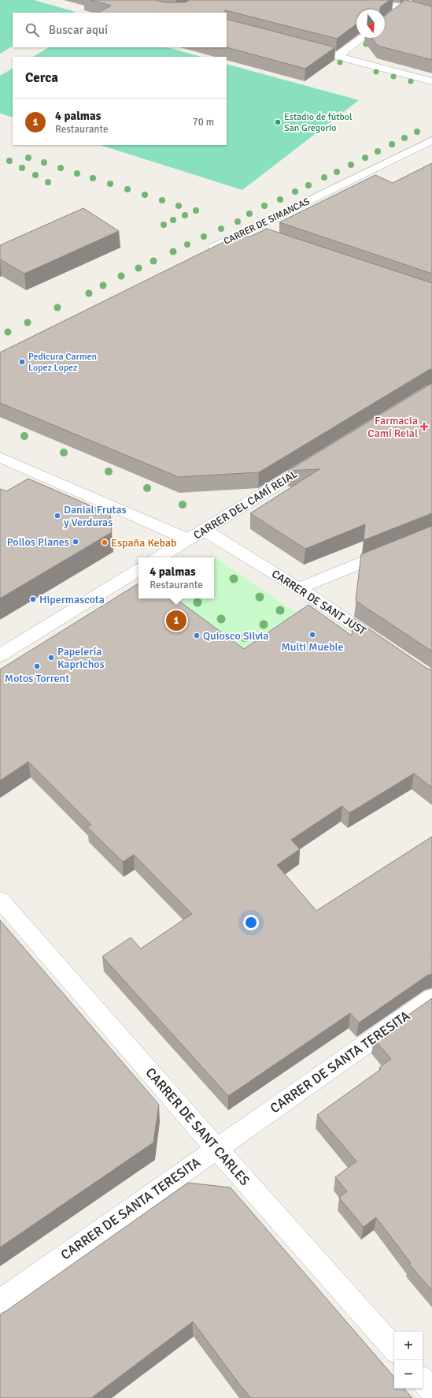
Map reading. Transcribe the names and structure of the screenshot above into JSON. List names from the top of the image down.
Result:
{
  "streets": {
    "street": [
      "CARRER DE SIMANCAS",
      "CARRER DEL CAMÍ REIAL",
      "CARRER DE SANT JUST",
      "CARRER DE SANTA TERESITA",
      "CARRER DE SANT CARLES"
    ]
  },
  "crossings": [
    ["CARRER DEL CAMÍ REIAL", "CARRER DE SANT JUST"],
    ["CARRER DE SANTA TERESITA", "CARRER DE SANT CARLES"]
  ],
  "places": {
    "other": [
      "Estadio de fútbol San Gregorio",
      "Pedicura Carmen Lopez Lopez",
      "Danial Frutas y Verduras",
      "Pollos Planes",
      "España Kebab",
      "Hipermascota",
      "Multi Mueble",
      "Quiosco Silvia",
      "Papelería Kaprichos",
      "Motos Torrent"
    ],
    "health": ["Farmacia Camí Reial"]
  },
  "north": "bottom",
  "page": {
    "search": "Buscar aquí",
    "heading": "Cerca",
    "list": [
      {
        "mark": "1",
        "name": "4 palmas",
        "note": "Restaurante",
        "value": "70 m"
      }
    ],
    "popup": ["4 palmas", "Restaurante"],
    "pins": "1",
    "map_buttons": ["+", "−"]
  }
}
